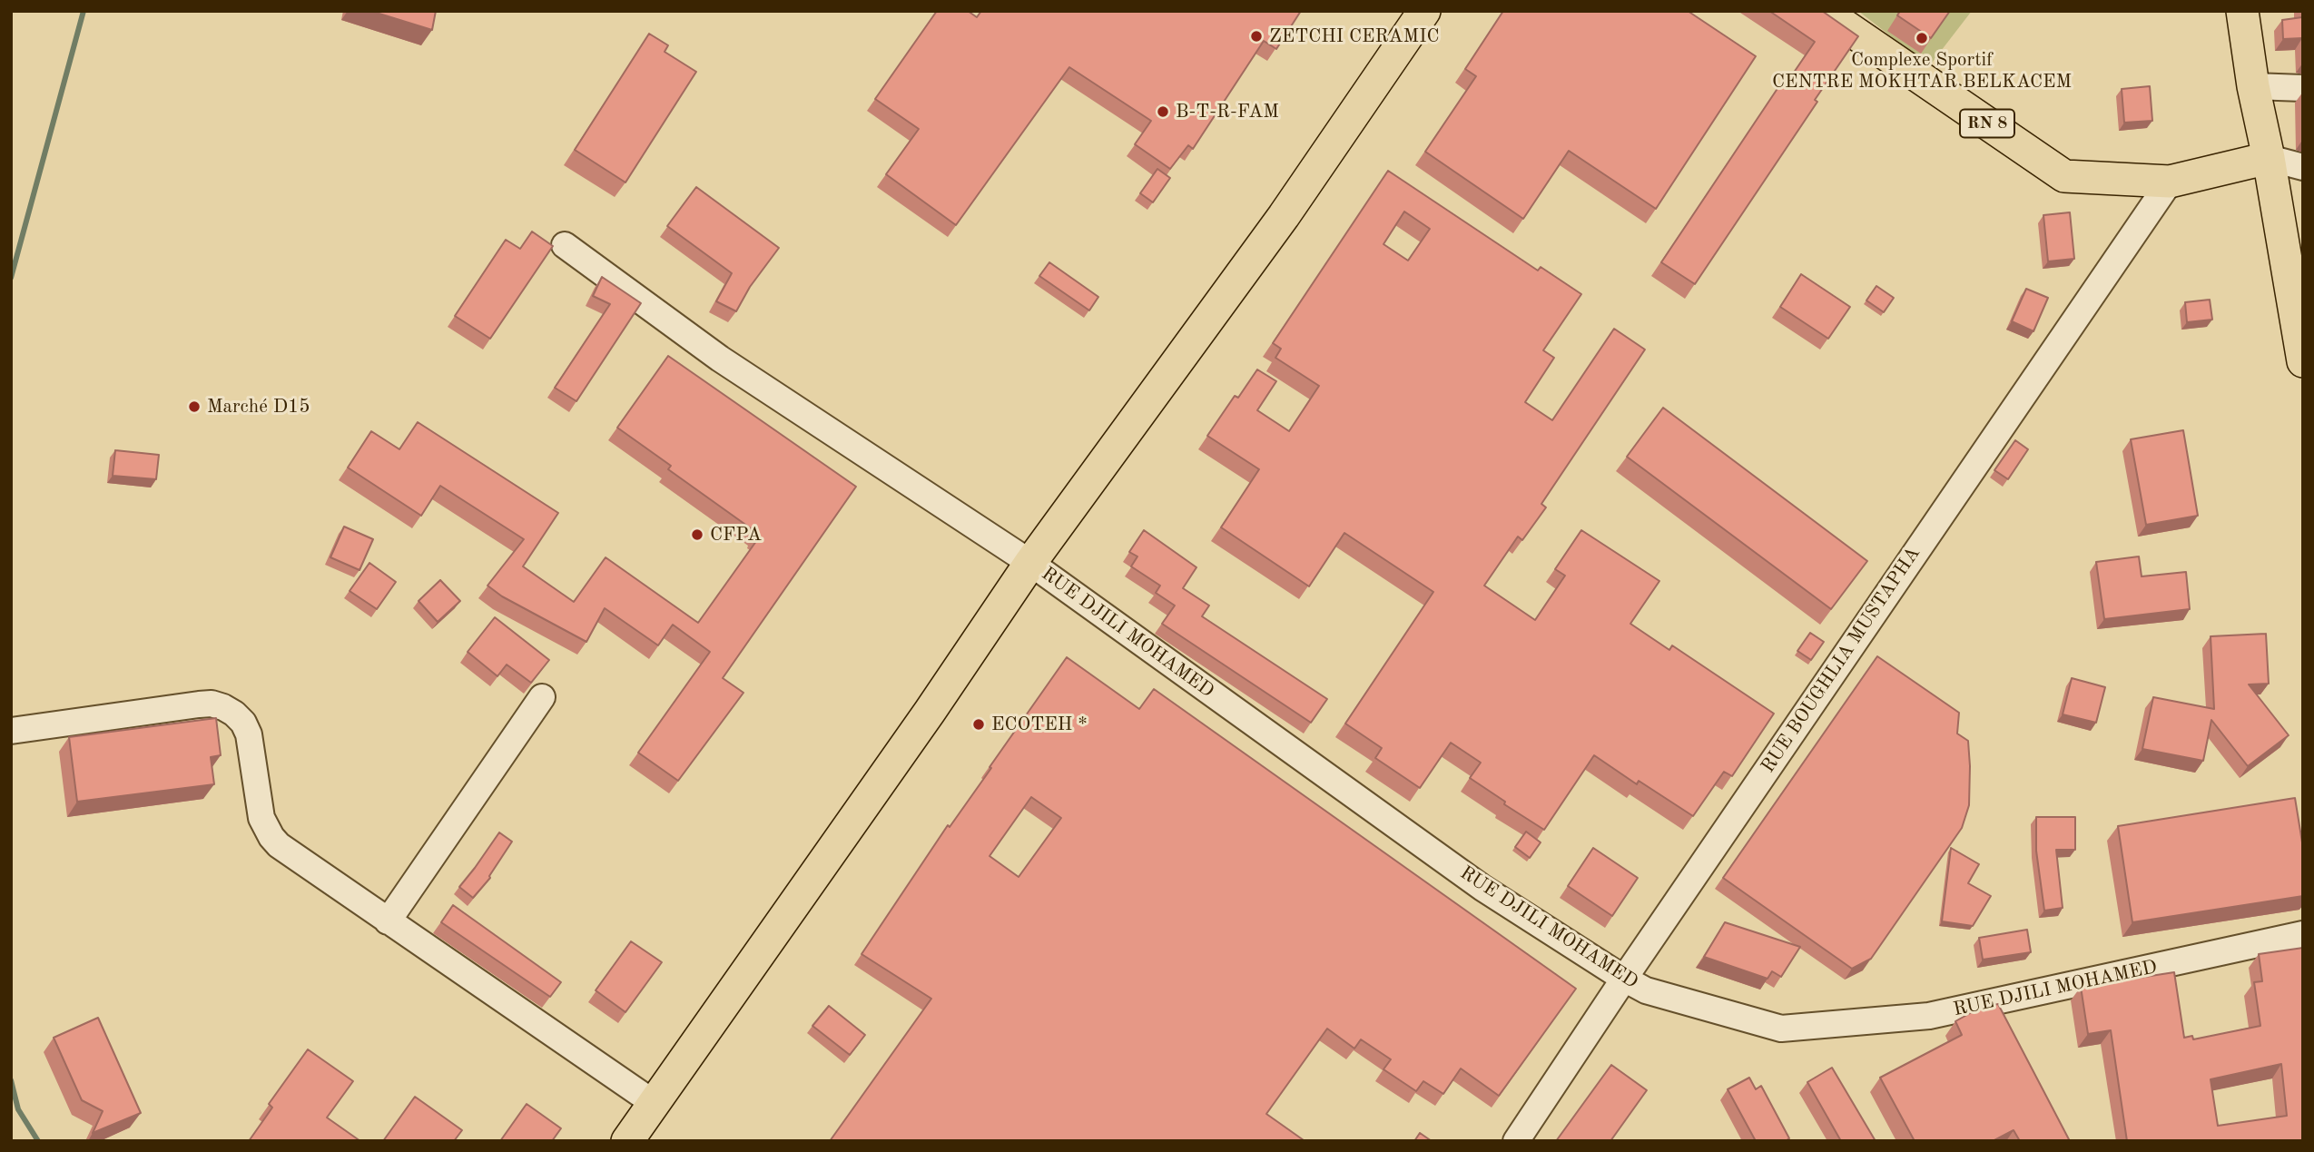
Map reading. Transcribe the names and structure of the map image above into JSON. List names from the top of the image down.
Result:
{
  "streets": {
    "main road": ["RN 8"],
    "street": ["RUE DJILI MOHAMED", "RUE BOUGHLIA MUSTAPHA"]
  },
  "crossings": [
    ["RN 8", "RUE BOUGHLIA MUSTAPHA"],
    ["RUE DJILI MOHAMED", "RUE BOUGHLIA MUSTAPHA"]
  ],
  "places": [
    "ZETCHI CERAMIC",
    "Complexe Sportif CENTRE MOKHTAR BELKACEM",
    "B-T-R-FAM",
    "Marché D15",
    "CFPA",
    "ECOTEH *"
  ]
}
